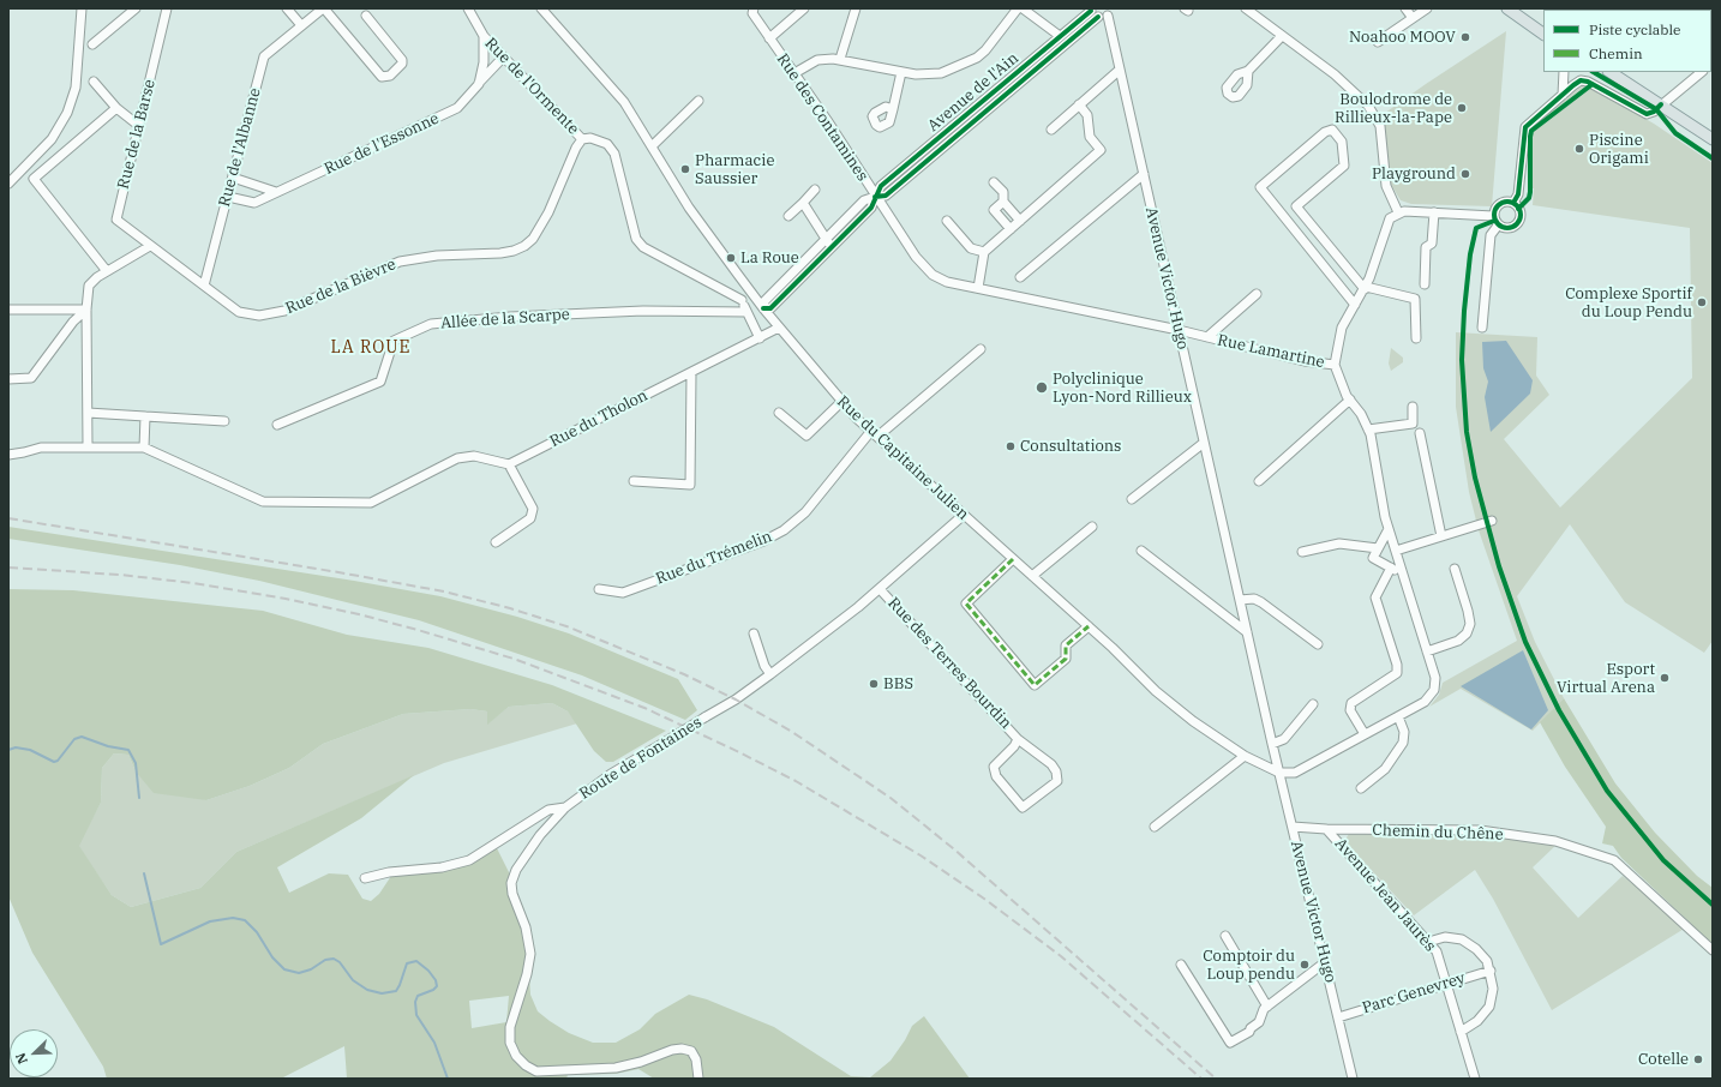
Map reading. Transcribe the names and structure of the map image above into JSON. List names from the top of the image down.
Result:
{
  "streets": {
    "street": [
      "Rue de l'Ormente",
      "Avenue de l'Ain",
      "Rue des Contamines",
      "Rue de la Barse",
      "Rue de l'Essonne",
      "Rue de l'Albanne",
      "Avenue Victor Hugo",
      "Rue de la Bièvre",
      "Allée de la Scarpe",
      "Rue Lamartine",
      "Rue du Tholon",
      "Rue du Capitaine Julien",
      "Rue du Trémelin",
      "Rue des Terres Bourdin",
      "Route de Fontaines",
      "Chemin du Chêne",
      "Avenue Jean Jaurès",
      "Parc Genevrey"
    ]
  },
  "crossings": [
    ["Rue de l'Ormente", "Rue de l'Essonne"],
    ["Rue de l'Ormente", "Rue de la Bièvre"],
    ["Avenue de l'Ain", "Rue des Contamines"],
    ["Avenue de l'Ain", "Rue du Capitaine Julien"],
    ["Rue des Contamines", "Avenue Victor Hugo"],
    ["Rue des Contamines", "Rue Lamartine"],
    ["Rue de la Barse", "Rue de la Bièvre"],
    ["Rue de l'Essonne", "Rue de l'Albanne"],
    ["Rue de l'Albanne", "Rue de la Bièvre"],
    ["Avenue Victor Hugo", "Rue Lamartine"],
    ["Avenue Victor Hugo", "Rue du Capitaine Julien"],
    ["Avenue Victor Hugo", "Avenue Jean Jaurès"],
    ["Avenue Victor Hugo", "Parc Genevrey"],
    ["Rue du Tholon", "Rue du Capitaine Julien"],
    ["Rue du Capitaine Julien", "Rue du Trémelin"],
    ["Rue du Capitaine Julien", "Route de Fontaines"],
    ["Rue des Terres Bourdin", "Route de Fontaines"],
    ["Chemin du Chêne", "Avenue Jean Jaurès"],
    ["Avenue Jean Jaurès", "Parc Genevrey"]
  ],
  "districts": ["LA ROUE"],
  "places": [
    "Noahoo MOOV",
    "Boulodrome de Rillieux-la-Pape",
    "Piscine Origami",
    "Pharmacie Saussier",
    "Playground",
    "La Roue",
    "Complexe Sportif du Loup Pendu",
    "Polyclinique Lyon-Nord Rillieux",
    "Consultations",
    "Esport Virtual Arena",
    "BBS",
    "Comptoir du Loup pendu",
    "Cotelle"
  ],
  "legend": ["Piste cyclable", "Chemin"],
  "north": "bottom left"
}
